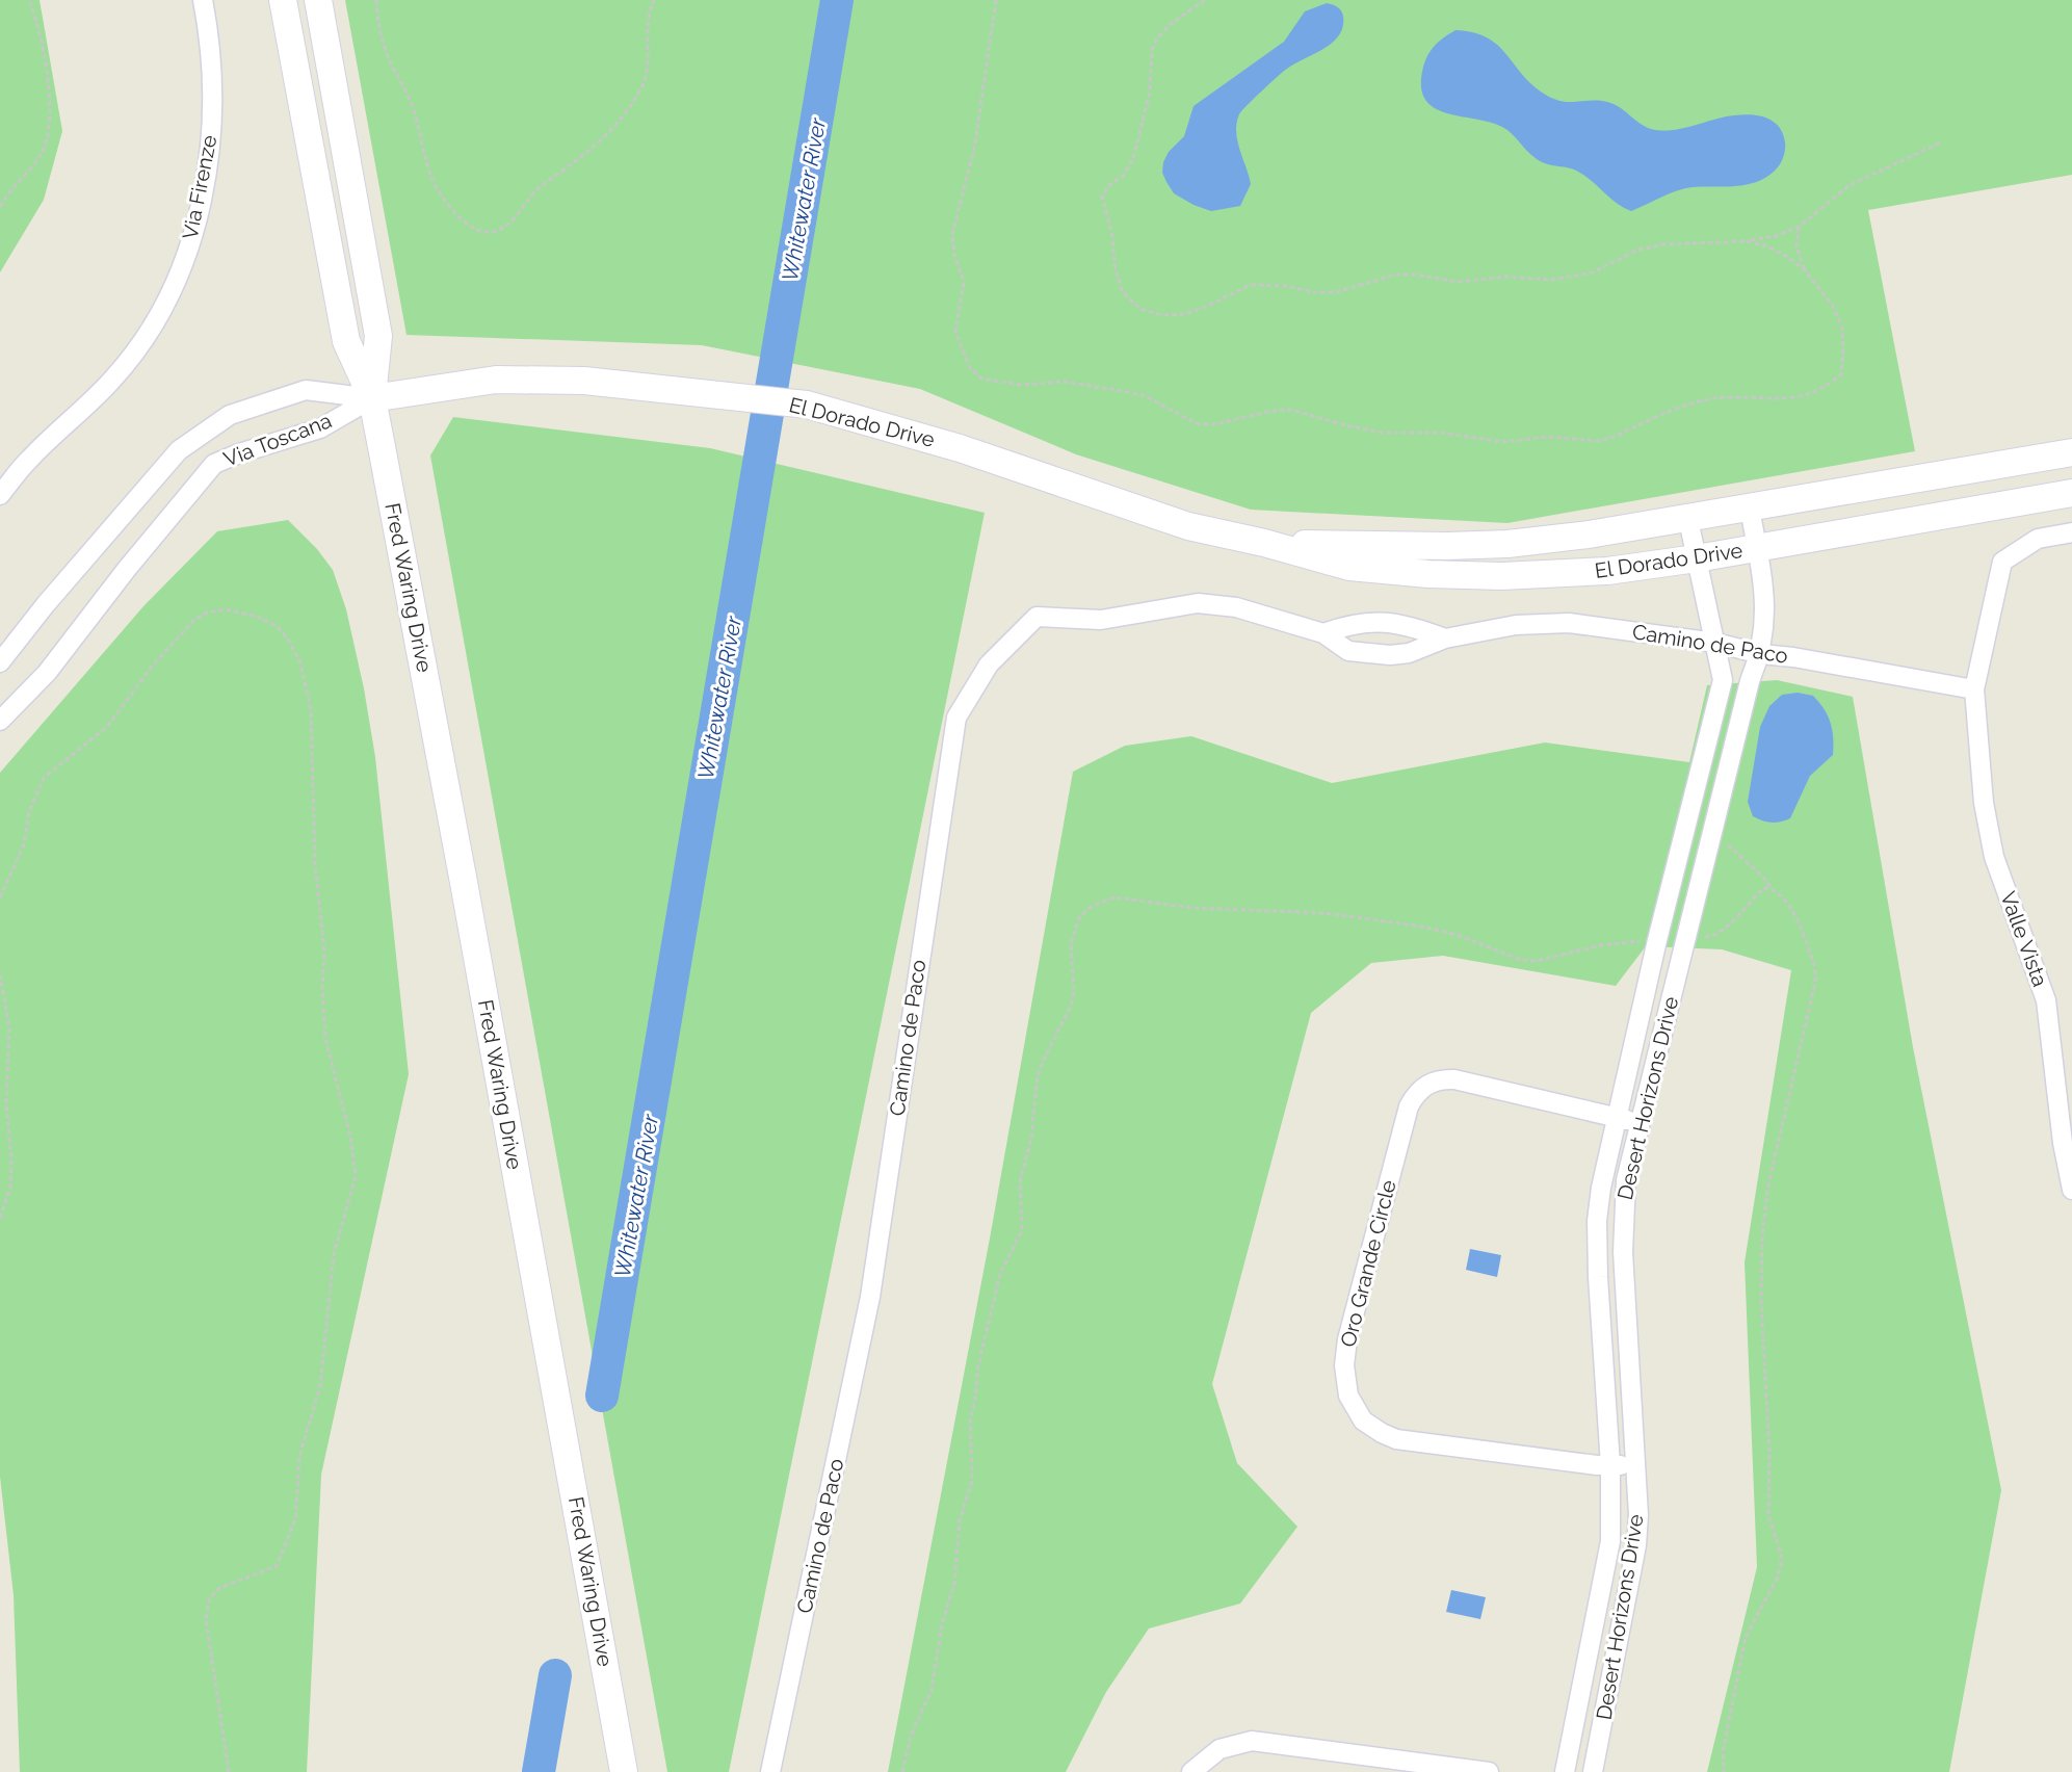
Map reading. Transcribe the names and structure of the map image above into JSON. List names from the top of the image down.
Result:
{
  "streets": {
    "main road": ["El Dorado Drive", "Fred Waring Drive"],
    "street": [
      "Via Firenze",
      "Via Toscana",
      "Camino de Paco",
      "Valle Vista",
      "Desert Horizons Drive",
      "Oro Grande Circle"
    ]
  },
  "crossings": [
    ["El Dorado Drive", "Via Toscana"],
    ["El Dorado Drive", "Fred Waring Drive"],
    ["El Dorado Drive", "Desert Horizons Drive"],
    ["Via Toscana", "Fred Waring Drive"],
    ["Camino de Paco", "Valle Vista"],
    ["Camino de Paco", "Desert Horizons Drive"],
    ["Desert Horizons Drive", "Oro Grande Circle"]
  ],
  "water": ["Whitewater River"]
}
